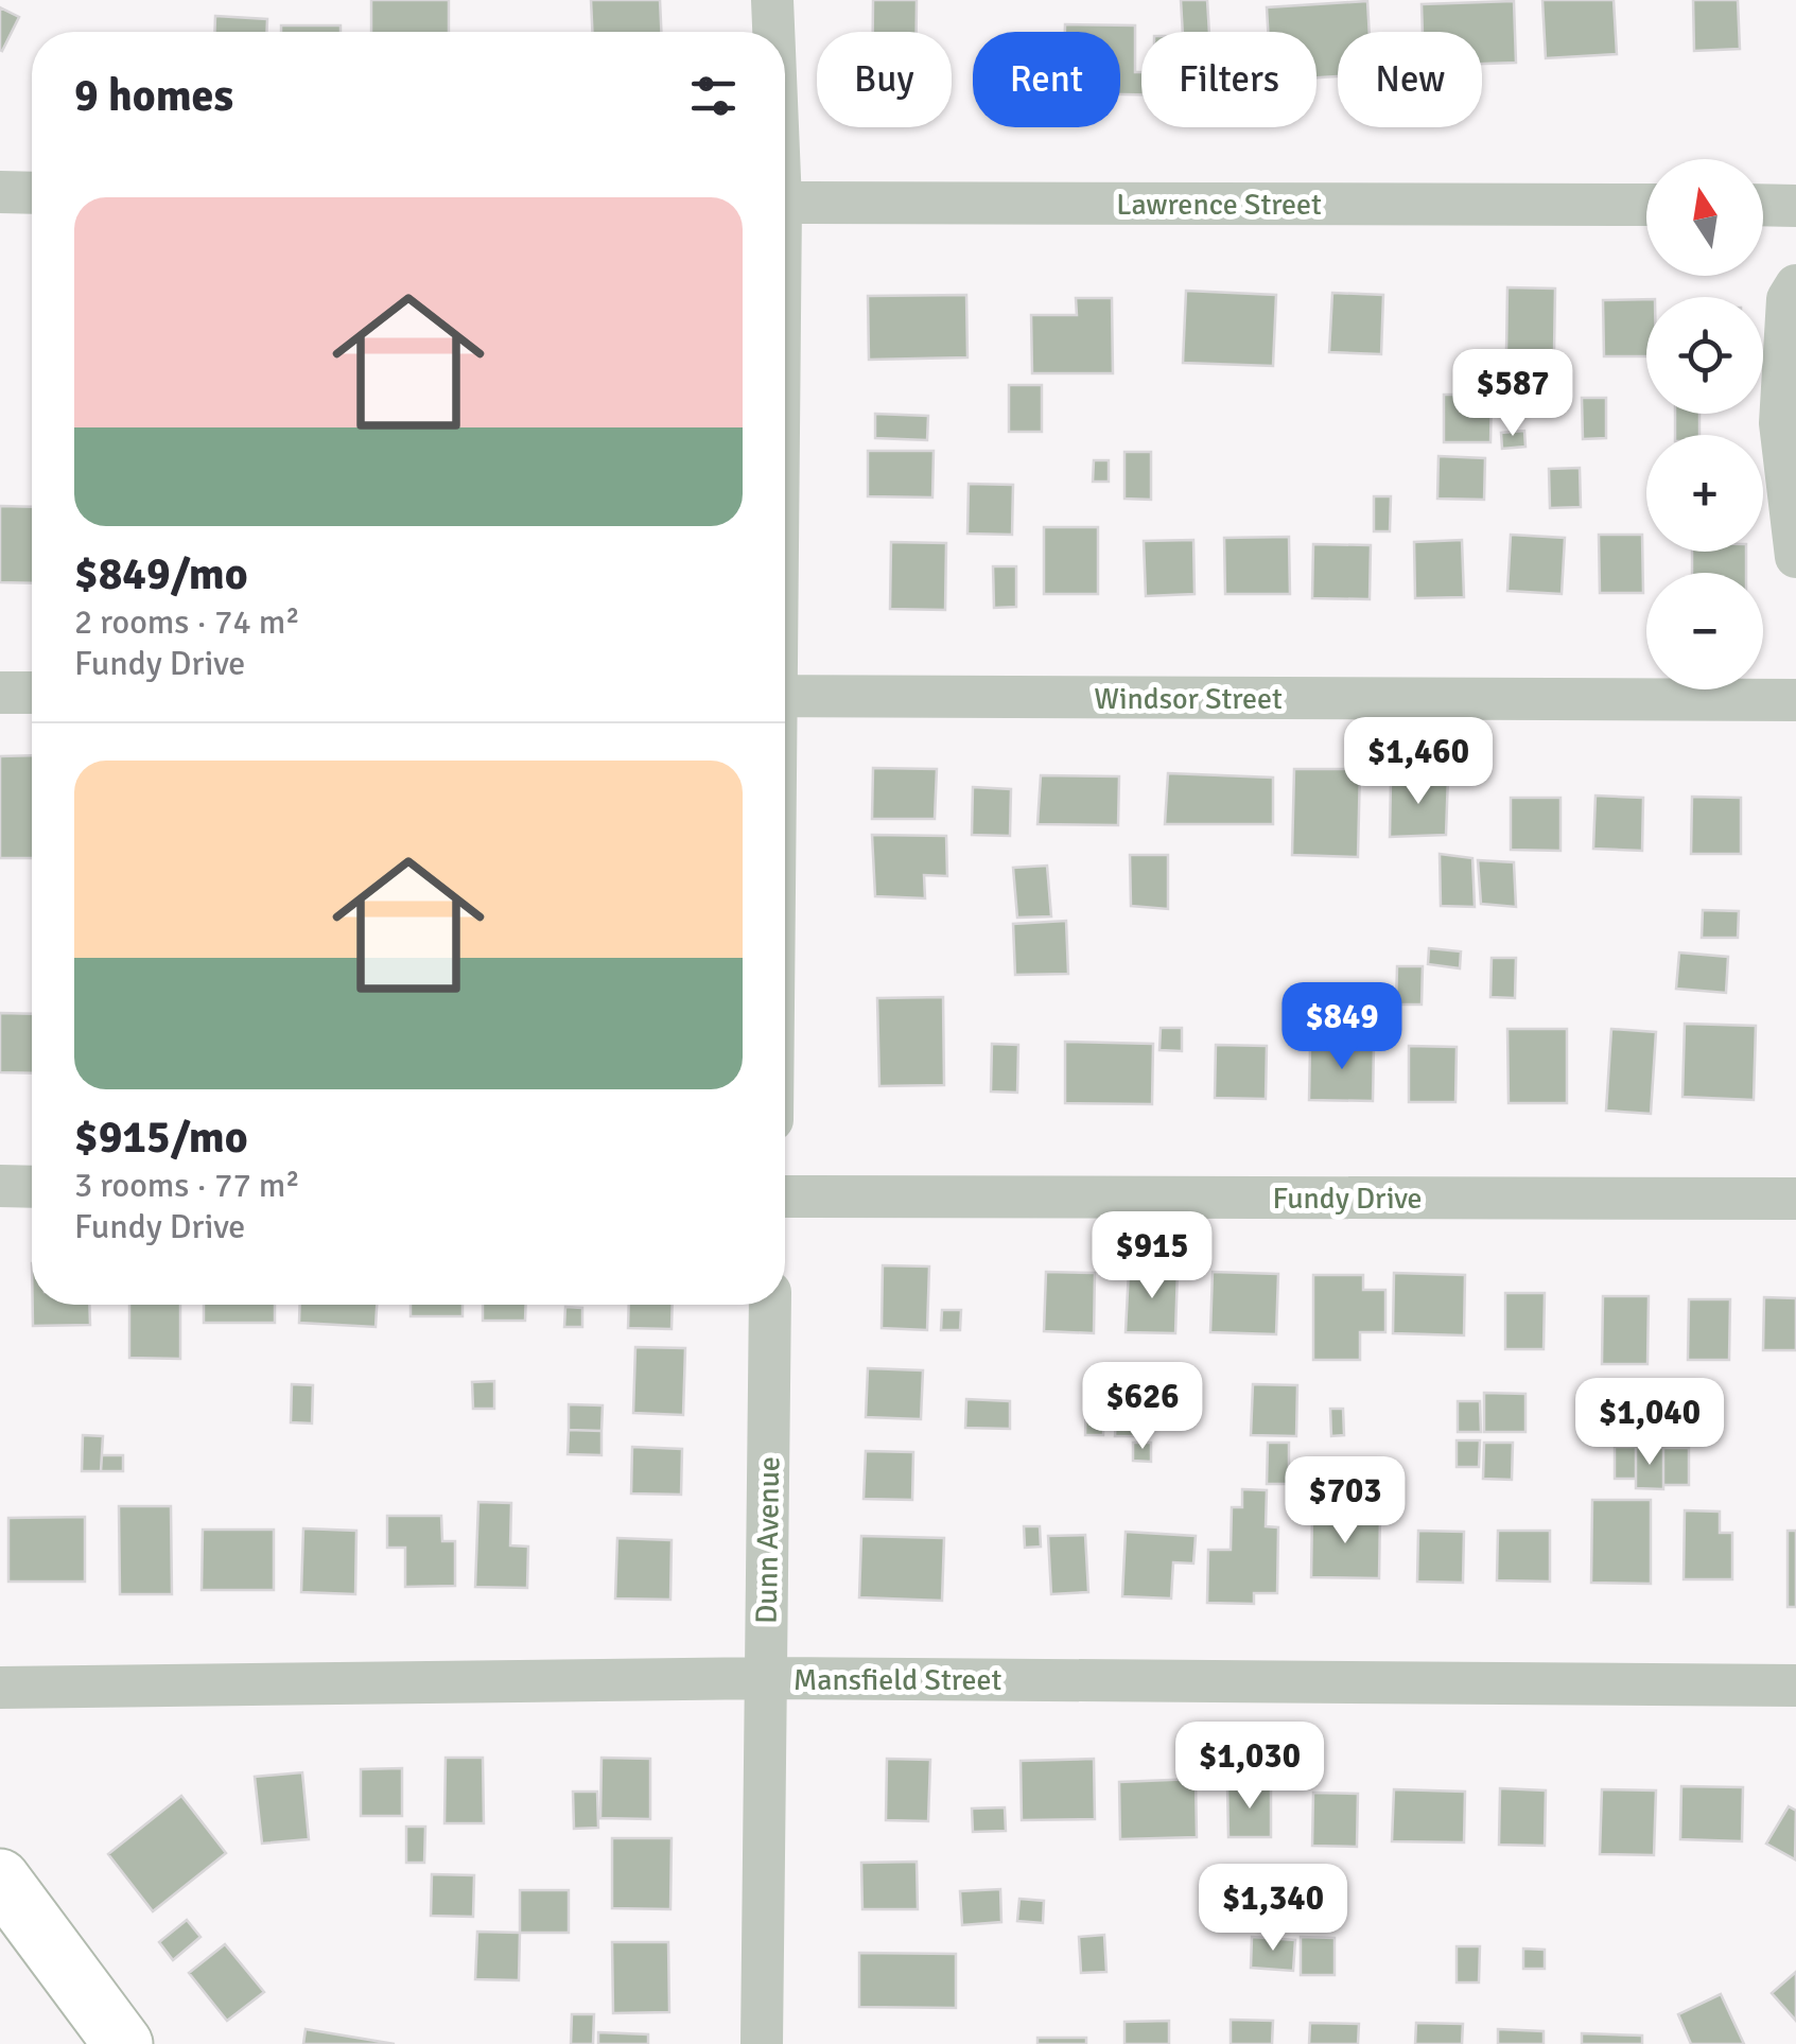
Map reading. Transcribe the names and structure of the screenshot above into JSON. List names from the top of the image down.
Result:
{
  "streets": {
    "street": [
      "Lawrence Street",
      "Windsor Street",
      "Fundy Drive",
      "Dunn Avenue",
      "Mansfield Street"
    ]
  },
  "crossings": [
    ["Dunn Avenue", "Mansfield Street"]
  ],
  "north": "top",
  "page": {
    "chip": [
      "Buy",
      "Rent",
      "Filters",
      "New"
    ],
    "heading": "9 homes",
    "map_buttons": ["+", "−"],
    "list": [
      {
        "name": "$849/mo",
        "note": "2 rooms · 74 m² · Fundy Drive"
      },
      {
        "name": "$915/mo",
        "note": "3 rooms · 77 m² · Fundy Drive"
      }
    ],
    "price": [
      "$587",
      "$1,460",
      "$849",
      "$915",
      "$626",
      "$1,040",
      "$703",
      "$1,030",
      "$1,340"
    ]
  }
}
